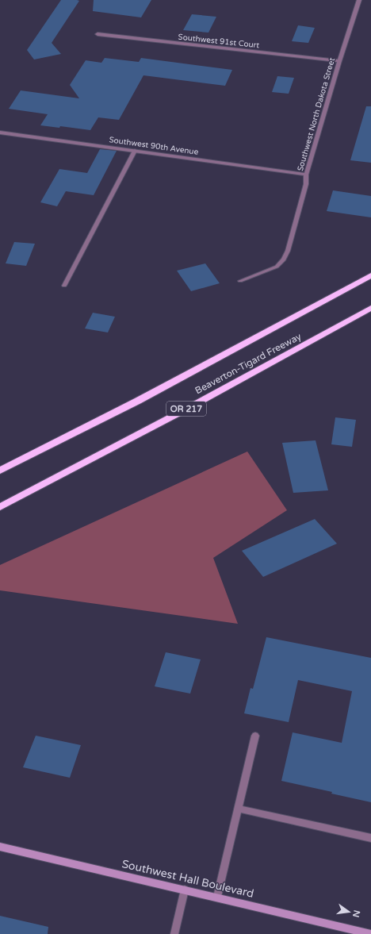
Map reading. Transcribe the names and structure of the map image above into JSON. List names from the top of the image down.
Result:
{
  "streets": {
    "highway": ["Beaverton-Tigard Freeway", "OR 217"],
    "main road": ["Southwest Hall Boulevard"],
    "street": ["Southwest 91st Court", "Southwest North Dakota Street", "Southwest 90th Avenue"]
  },
  "crossings": [
    ["Southwest 91st Court", "Southwest North Dakota Street"],
    ["Southwest North Dakota Street", "Southwest 90th Avenue"]
  ],
  "north": "right"
}
